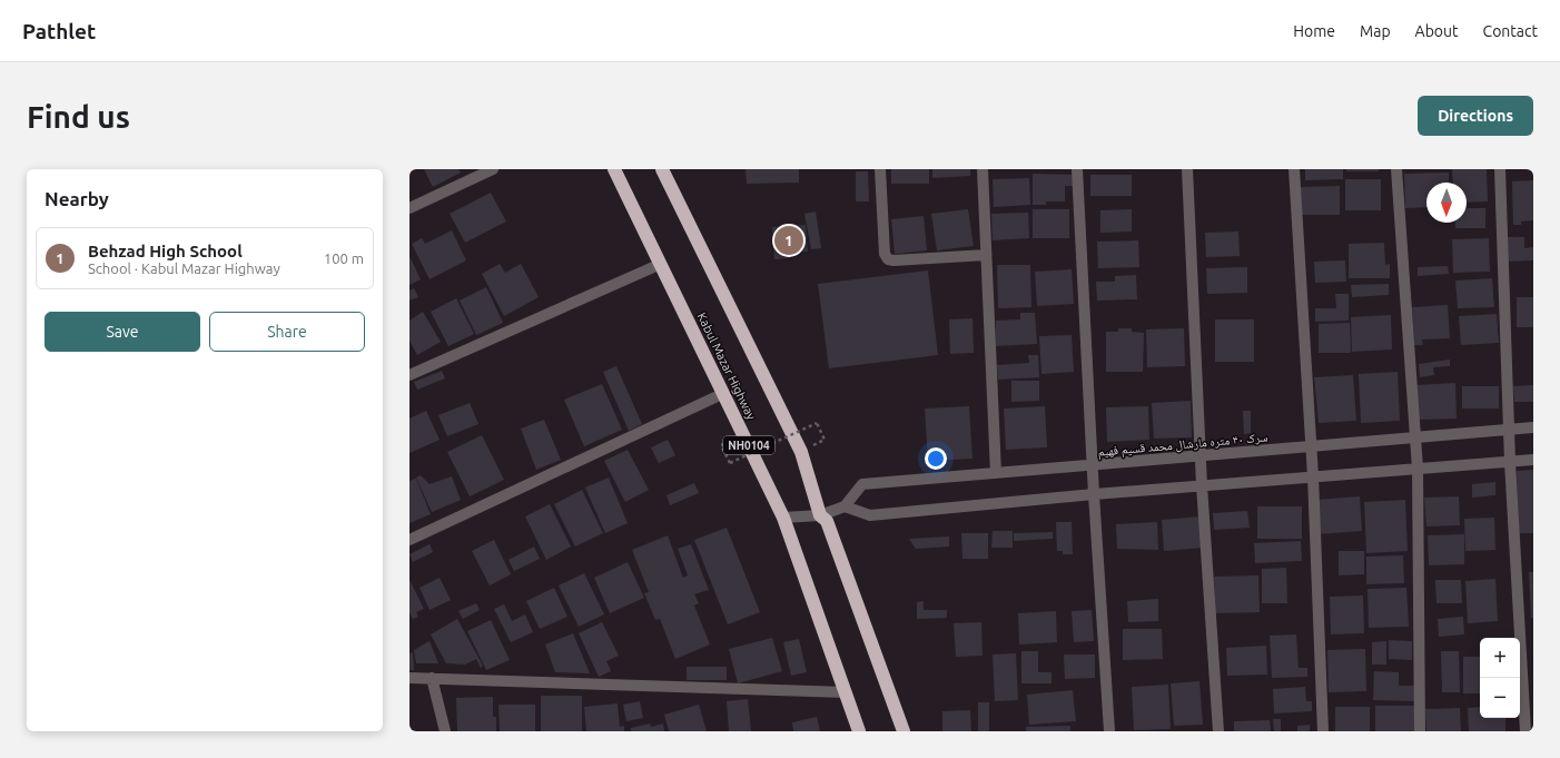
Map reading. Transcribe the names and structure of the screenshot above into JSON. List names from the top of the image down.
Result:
{
  "streets": {
    "highway": ["Kabul Mazar Highway", "NH0104"],
    "street": ["سرک ۴۰ متره مارشال محمد قسیم فهیم"]
  },
  "north": "bottom",
  "page": {
    "header": "Pathlet",
    "nav": [
      "Home",
      "Map",
      "About",
      "Contact"
    ],
    "buttons": [
      "Directions",
      ["Save", "Share"]
    ],
    "title": "Find us",
    "heading": "Nearby",
    "pins": "1",
    "list": [
      {
        "mark": "1",
        "name": "Behzad High School",
        "note": "School · Kabul Mazar Highway",
        "value": "100 m"
      }
    ],
    "map_buttons": ["+", "−"]
  }
}
